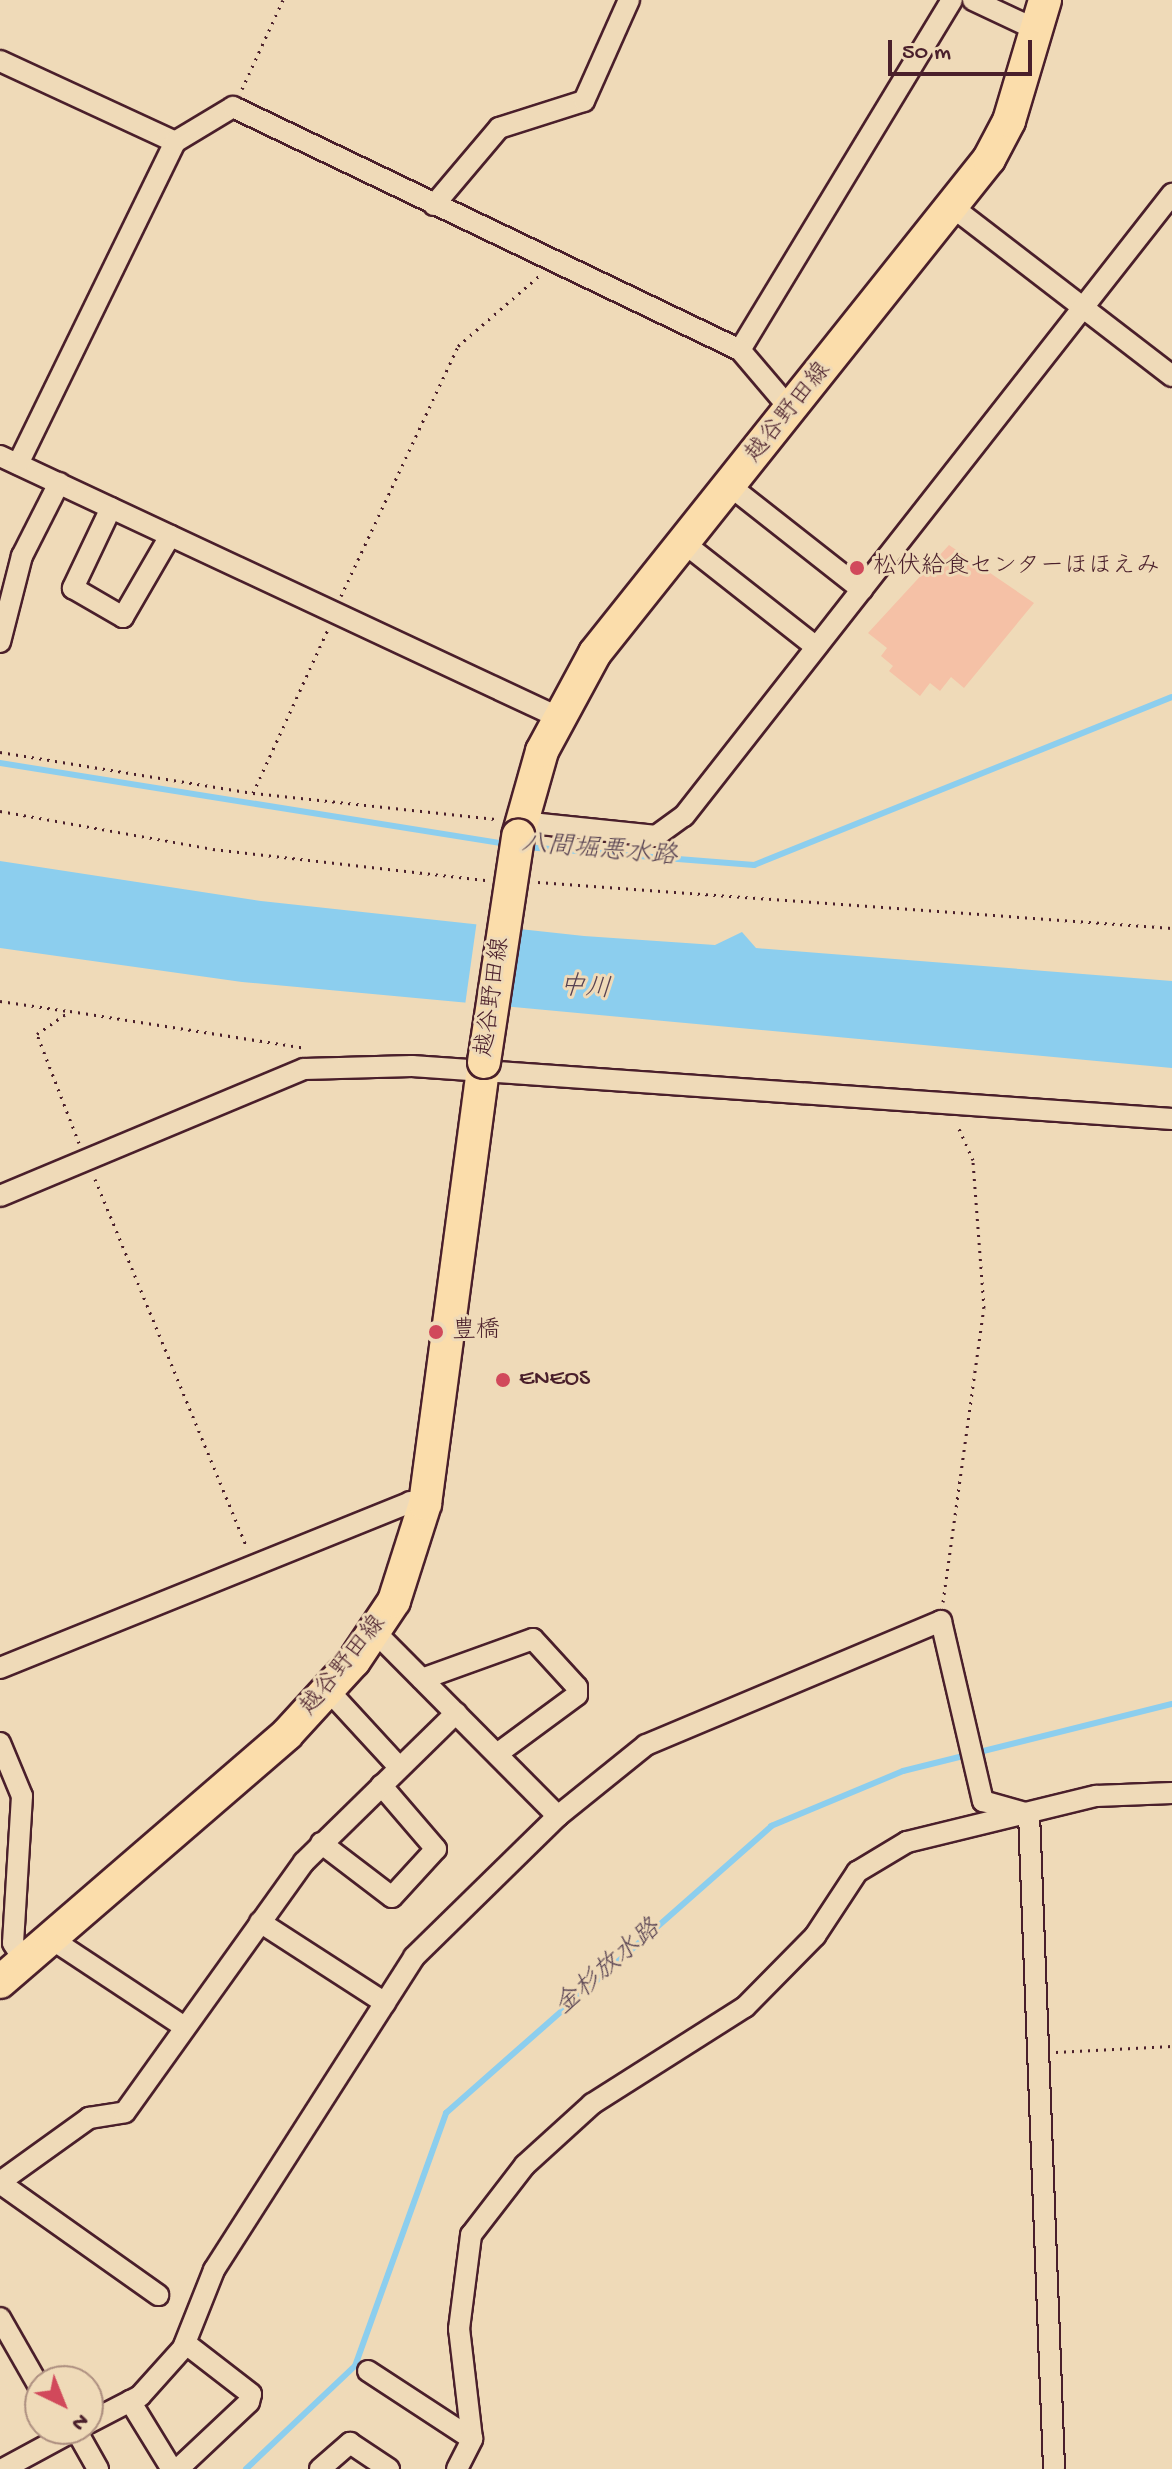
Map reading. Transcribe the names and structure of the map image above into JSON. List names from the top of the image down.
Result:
{
  "streets": {
    "main road": ["越谷野田線"]
  },
  "water": ["八間堀悪水路", "中川", "金杉放水路"],
  "places": ["松伏給食センターほほえみ", "豊橋", "ENEOS"],
  "scale_bar": "50 m",
  "north": "bottom right"
}
